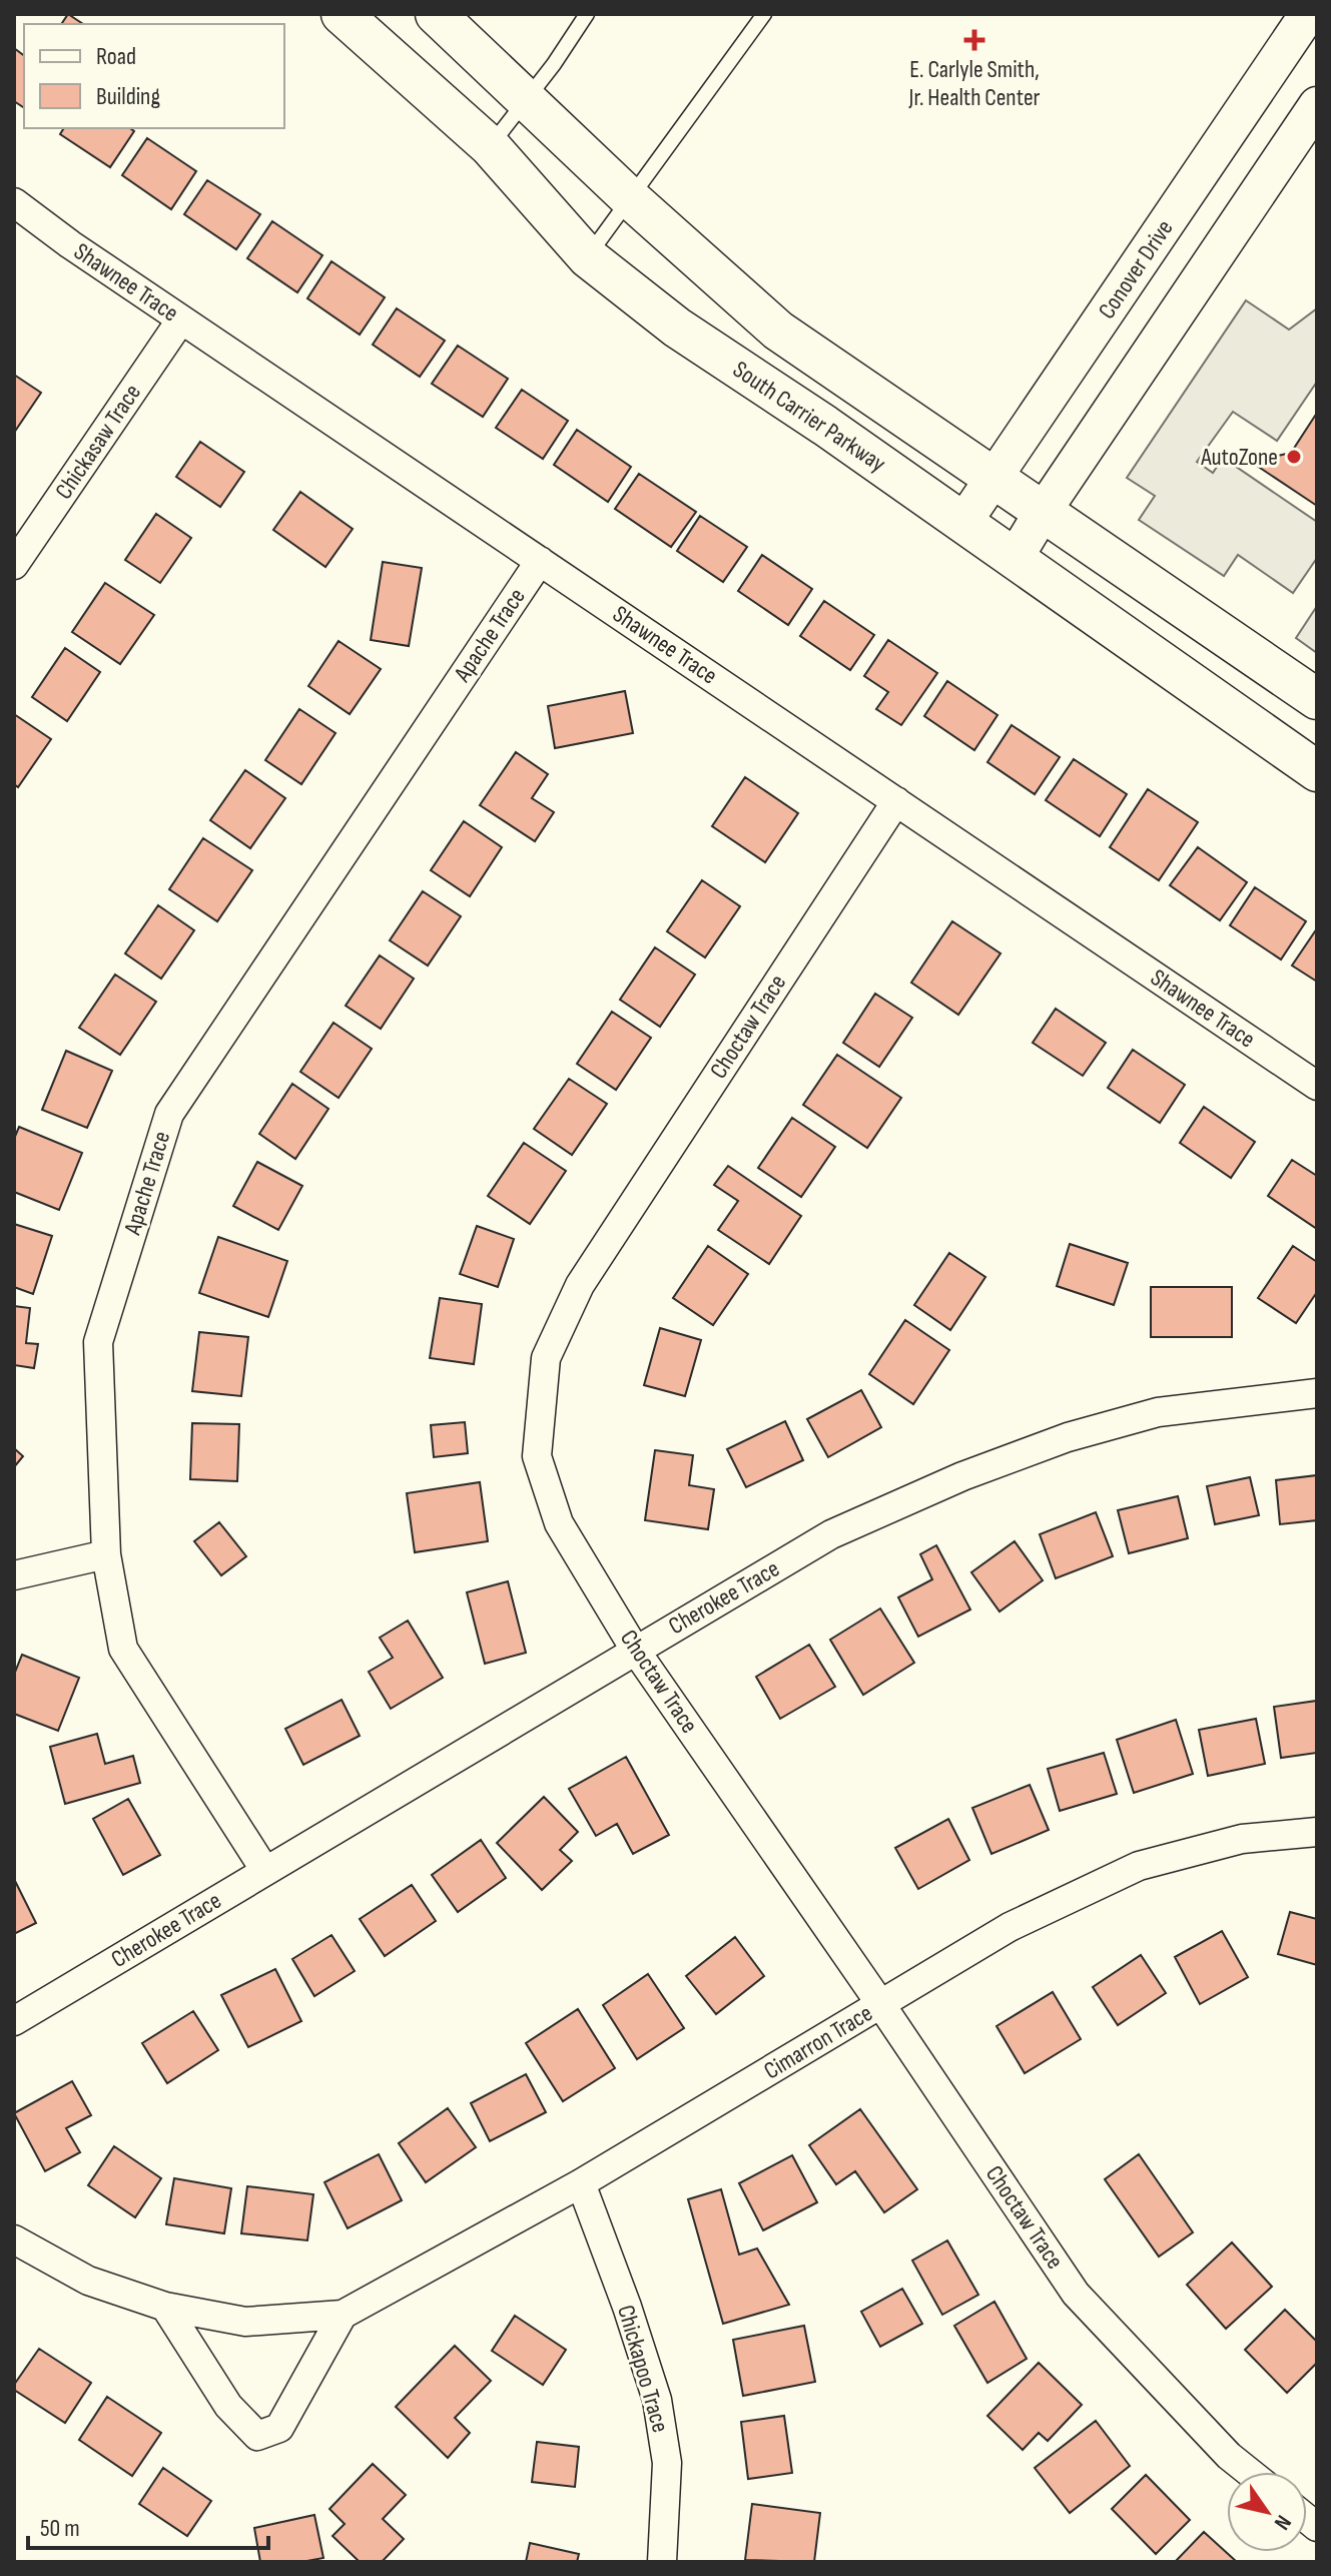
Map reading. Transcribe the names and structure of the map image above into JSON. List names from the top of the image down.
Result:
{
  "streets": {
    "main road": ["South Carrier Parkway"],
    "street": [
      "Conover Drive",
      "Shawnee Trace",
      "Chickasaw Trace",
      "Apache Trace",
      "Choctaw Trace",
      "Cherokee Trace",
      "Cimarron Trace",
      "Chickapoo Trace"
    ]
  },
  "crossings": [
    ["Conover Drive", "South Carrier Parkway"],
    ["Shawnee Trace", "Chickasaw Trace"],
    ["Shawnee Trace", "Apache Trace"],
    ["Shawnee Trace", "Choctaw Trace"],
    ["Apache Trace", "Cherokee Trace"],
    ["Choctaw Trace", "Cherokee Trace"],
    ["Choctaw Trace", "Cimarron Trace"],
    ["Cimarron Trace", "Chickapoo Trace"]
  ],
  "places": {
    "health": ["E. Carlyle Smith, Jr. Health Center"],
    "other": ["AutoZone"]
  },
  "legend": ["Road", "Building"],
  "scale_bar": "50 m",
  "north": "bottom right"
}
